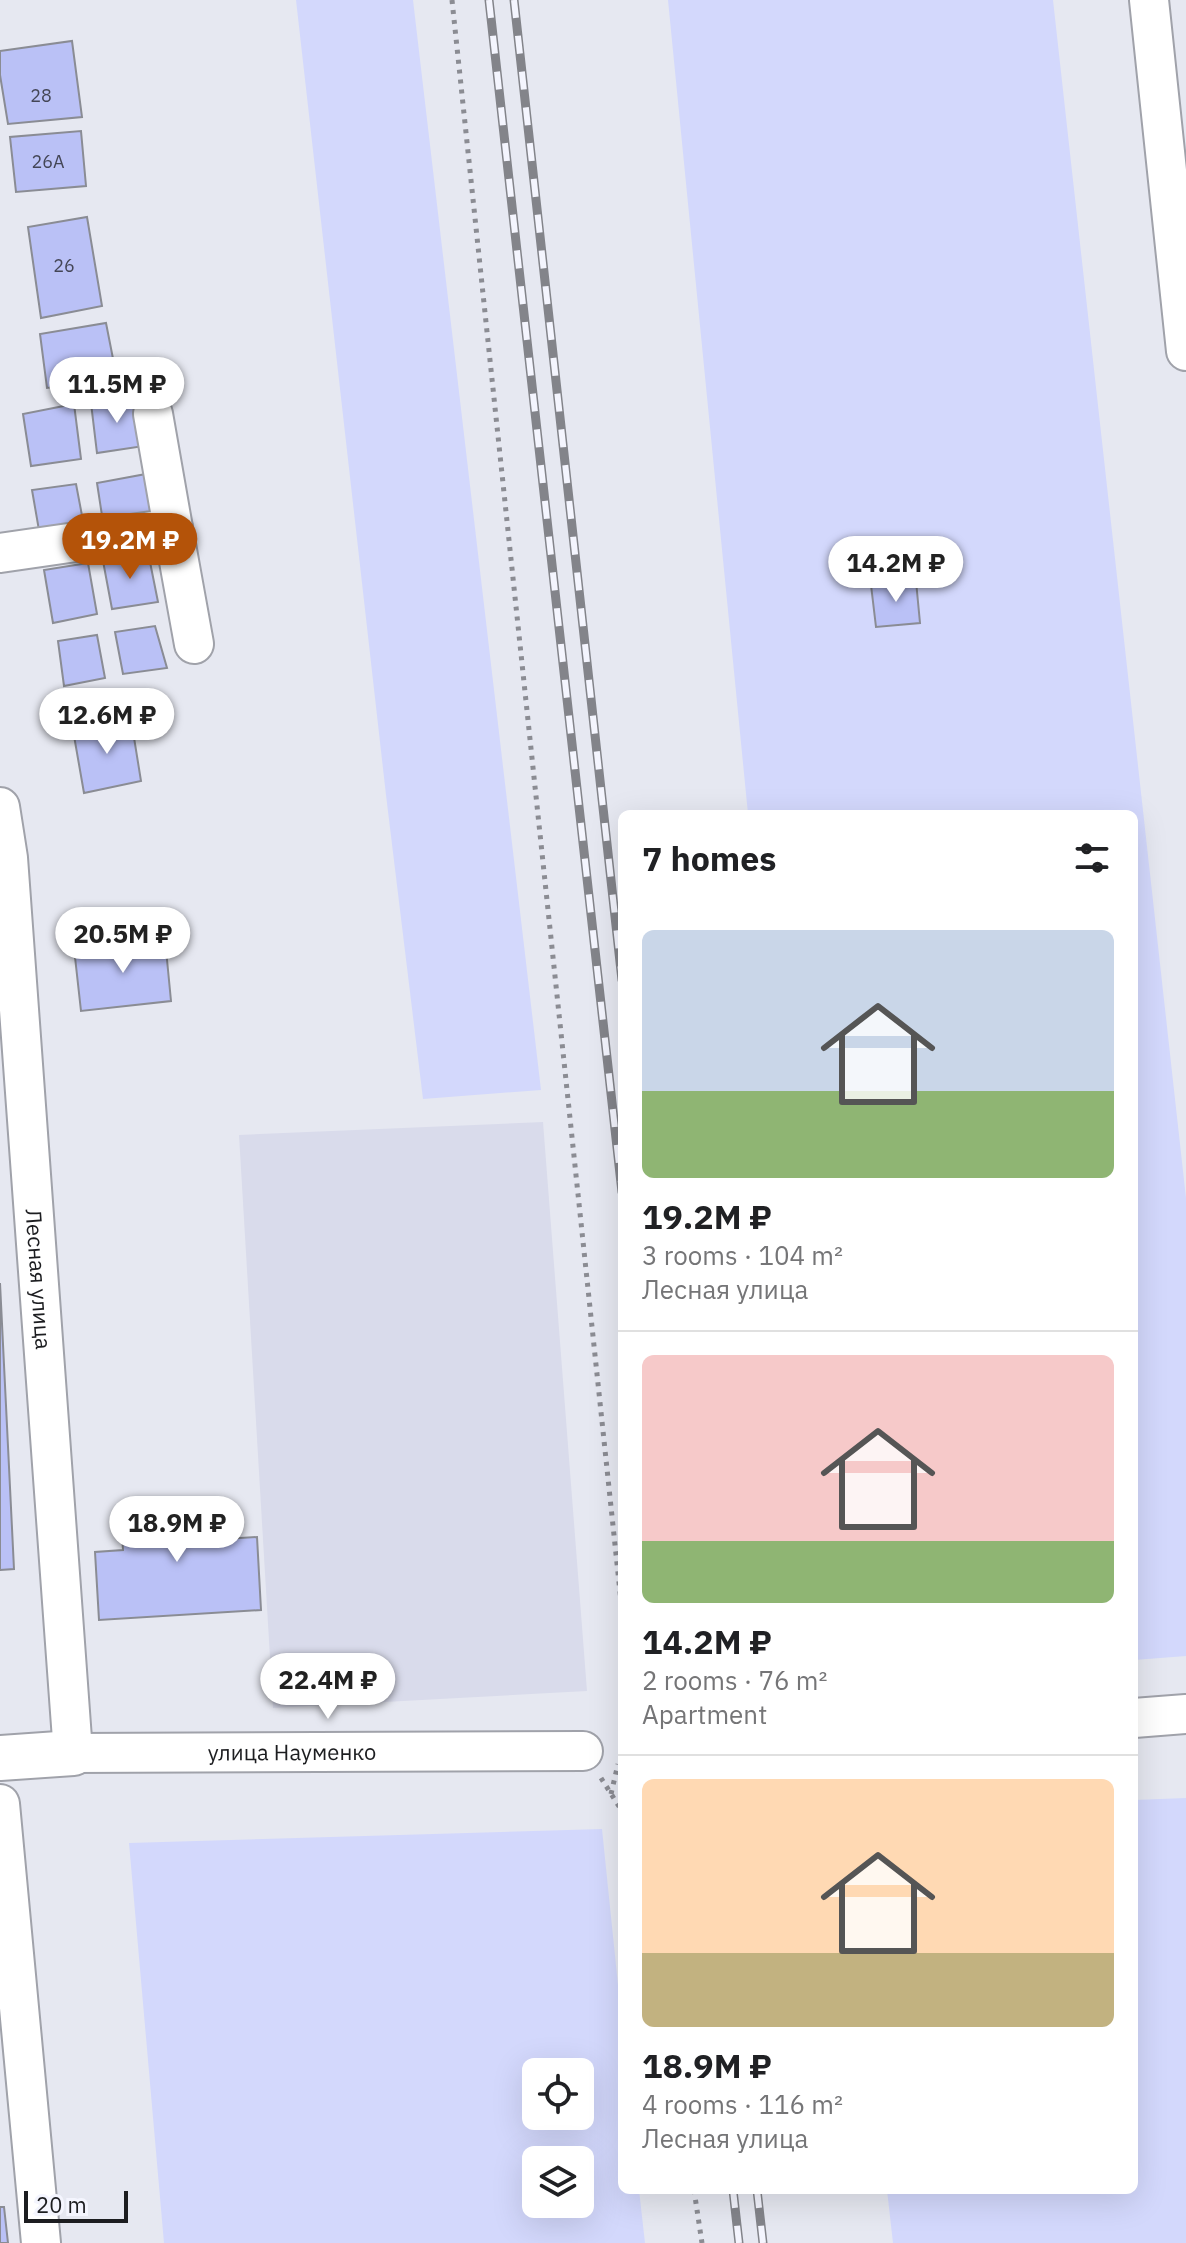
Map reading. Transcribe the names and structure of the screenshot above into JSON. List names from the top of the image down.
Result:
{
  "streets": {
    "main road": ["улица Науменко"],
    "street": ["Лесная улица"]
  },
  "crossings": [
    ["Лесная улица", "улица Науменко"]
  ],
  "house_numbers": ["28", "26А", "26"],
  "scale_bar": "20 m",
  "page": {
    "price": [
      "11.5M ₽",
      "19.2M ₽",
      "14.2M ₽",
      "12.6M ₽",
      "20.5M ₽",
      "18.9M ₽",
      "22.4M ₽"
    ],
    "heading": "7 homes",
    "list": [
      {
        "name": "19.2M ₽",
        "note": "3 rooms · 104 m² · Лесная улица"
      },
      {
        "name": "14.2M ₽",
        "note": "2 rooms · 76 m² · Apartment"
      },
      {
        "name": "18.9M ₽",
        "note": "4 rooms · 116 m² · Лесная улица"
      }
    ],
    "scale": "20 m"
  }
}
